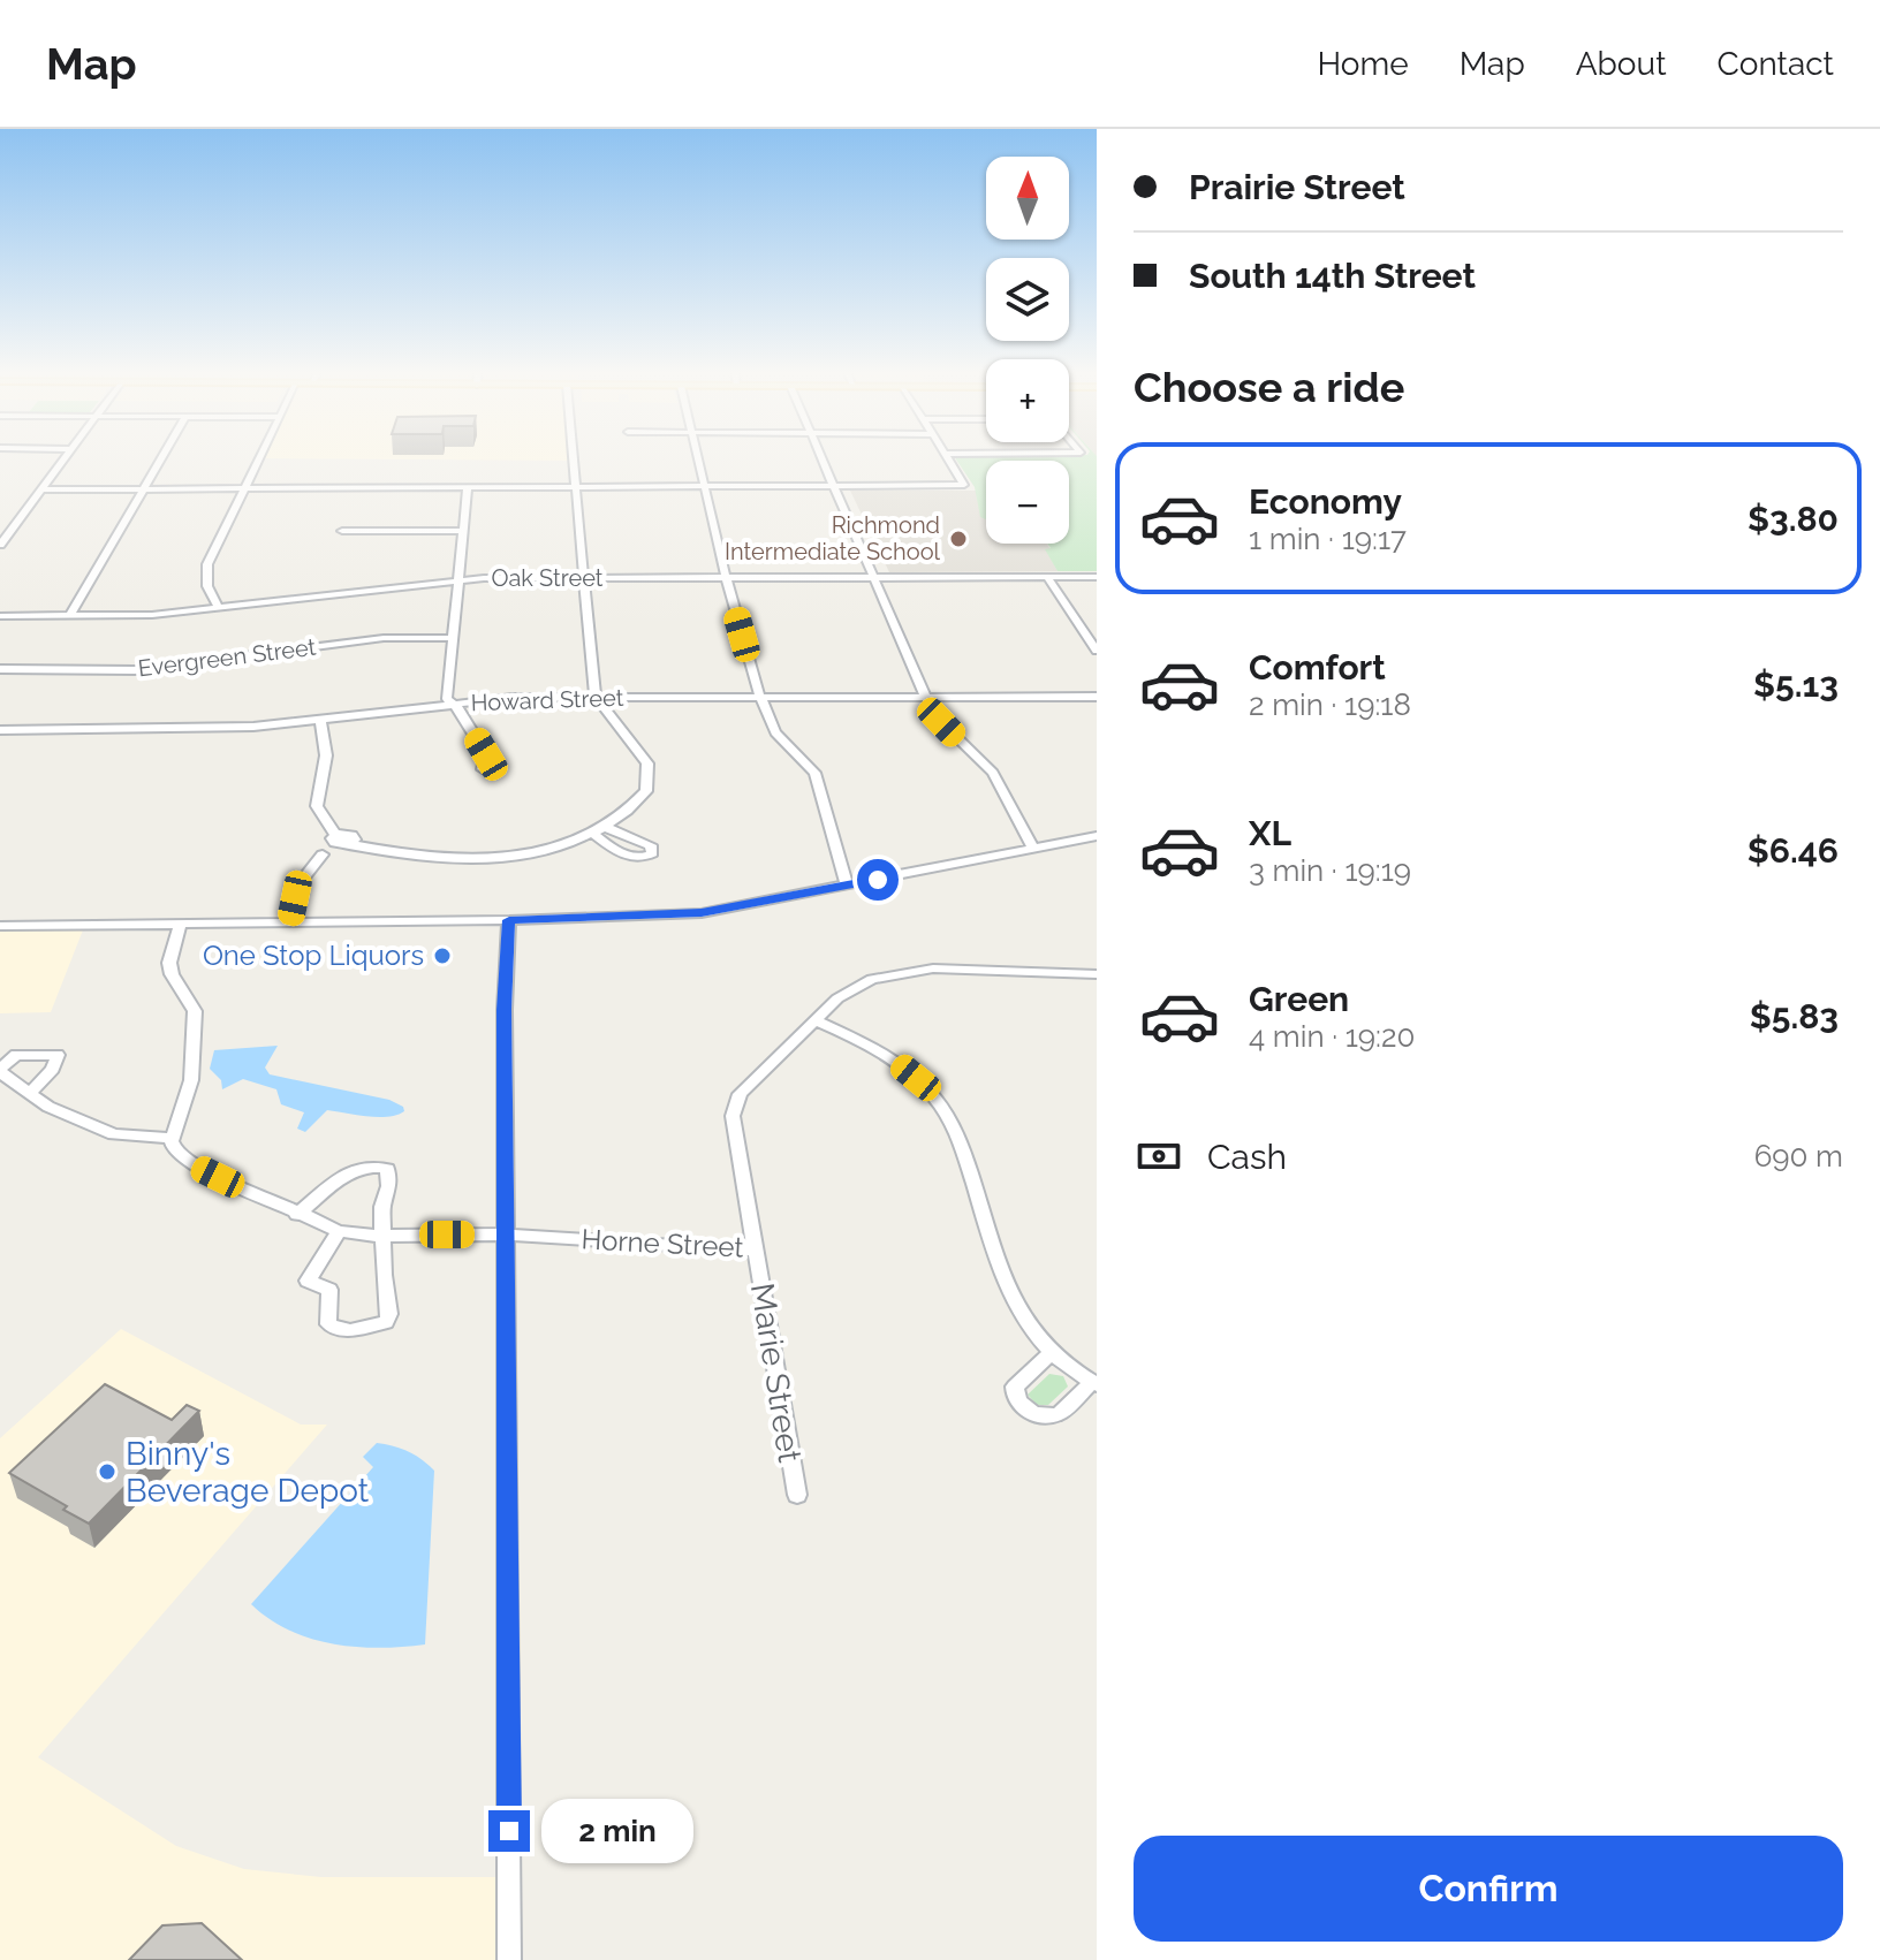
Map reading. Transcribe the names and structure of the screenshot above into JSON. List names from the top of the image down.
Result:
{
  "streets": {
    "street": [
      "Oak Street",
      "Evergreen Street",
      "Howard Street",
      "Horne Street",
      "Marie Street"
    ]
  },
  "crossings": [
    ["Horne Street", "Marie Street"]
  ],
  "places": ["Richmond Intermediate School", "One Stop Liquors", "Binny's Beverage Depot"],
  "north": "top",
  "page": {
    "header": "Map",
    "nav": [
      "Home",
      "Map",
      "About",
      "Contact"
    ],
    "banner": ["Prairie Street", "South 14th Street"],
    "map_buttons": ["+", "−"],
    "heading": "Choose a ride",
    "list": [
      {
        "name": "Economy",
        "note": "1 min · 19:17",
        "value": "$3.80"
      },
      {
        "name": "Comfort",
        "note": "2 min · 19:18",
        "value": "$5.13"
      },
      {
        "name": "XL",
        "note": "3 min · 19:19",
        "value": "$6.46"
      },
      {
        "name": "Green",
        "note": "4 min · 19:20",
        "value": "$5.83"
      }
    ],
    "pay": ["Cash", "690 m"],
    "bubble": "2 min",
    "buttons": "Confirm"
  }
}
